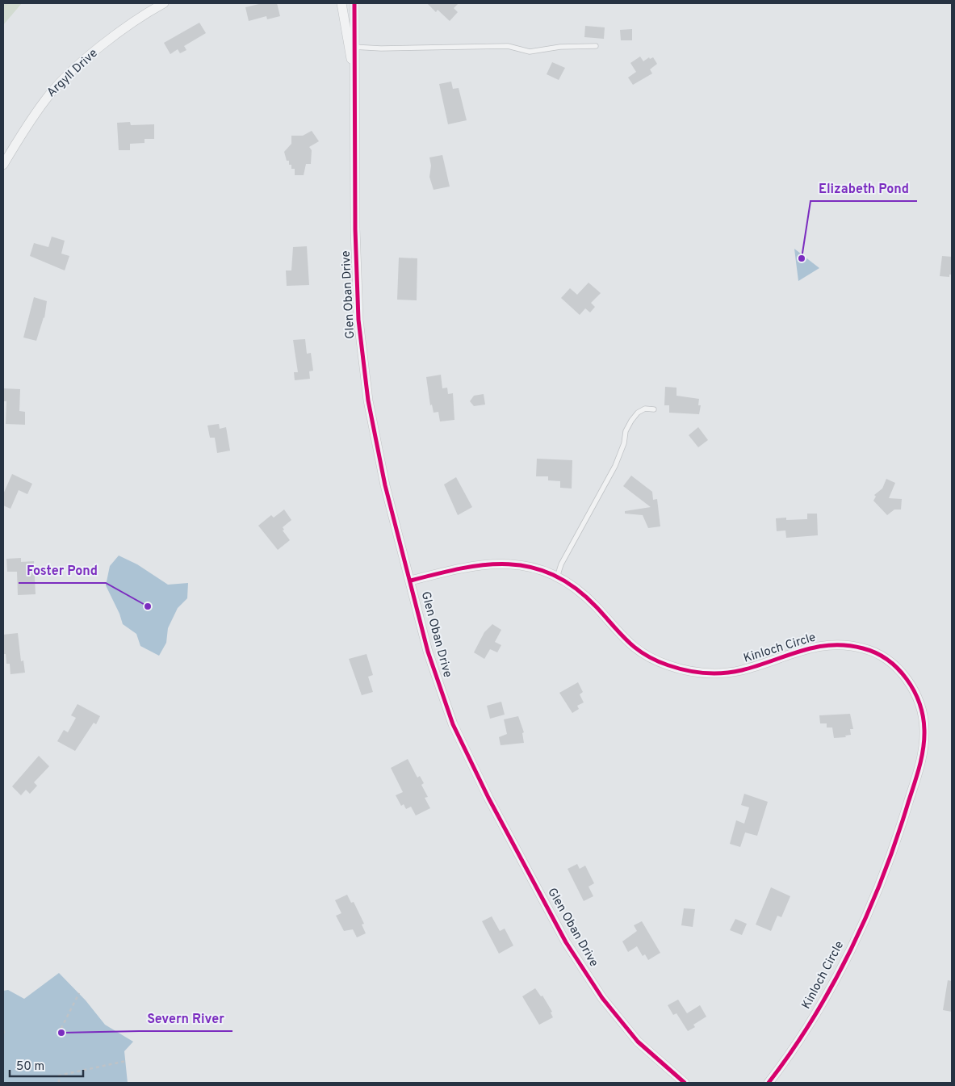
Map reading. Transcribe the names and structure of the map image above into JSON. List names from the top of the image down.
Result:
{
  "streets": {
    "street": ["Argyll Drive", "Glen Oban Drive", "Kinloch Circle"]
  },
  "crossings": [
    ["Glen Oban Drive", "Kinloch Circle"]
  ],
  "places": ["Elizabeth Pond", "Foster Pond", "Severn River"],
  "scale_bar": "50 m"
}
